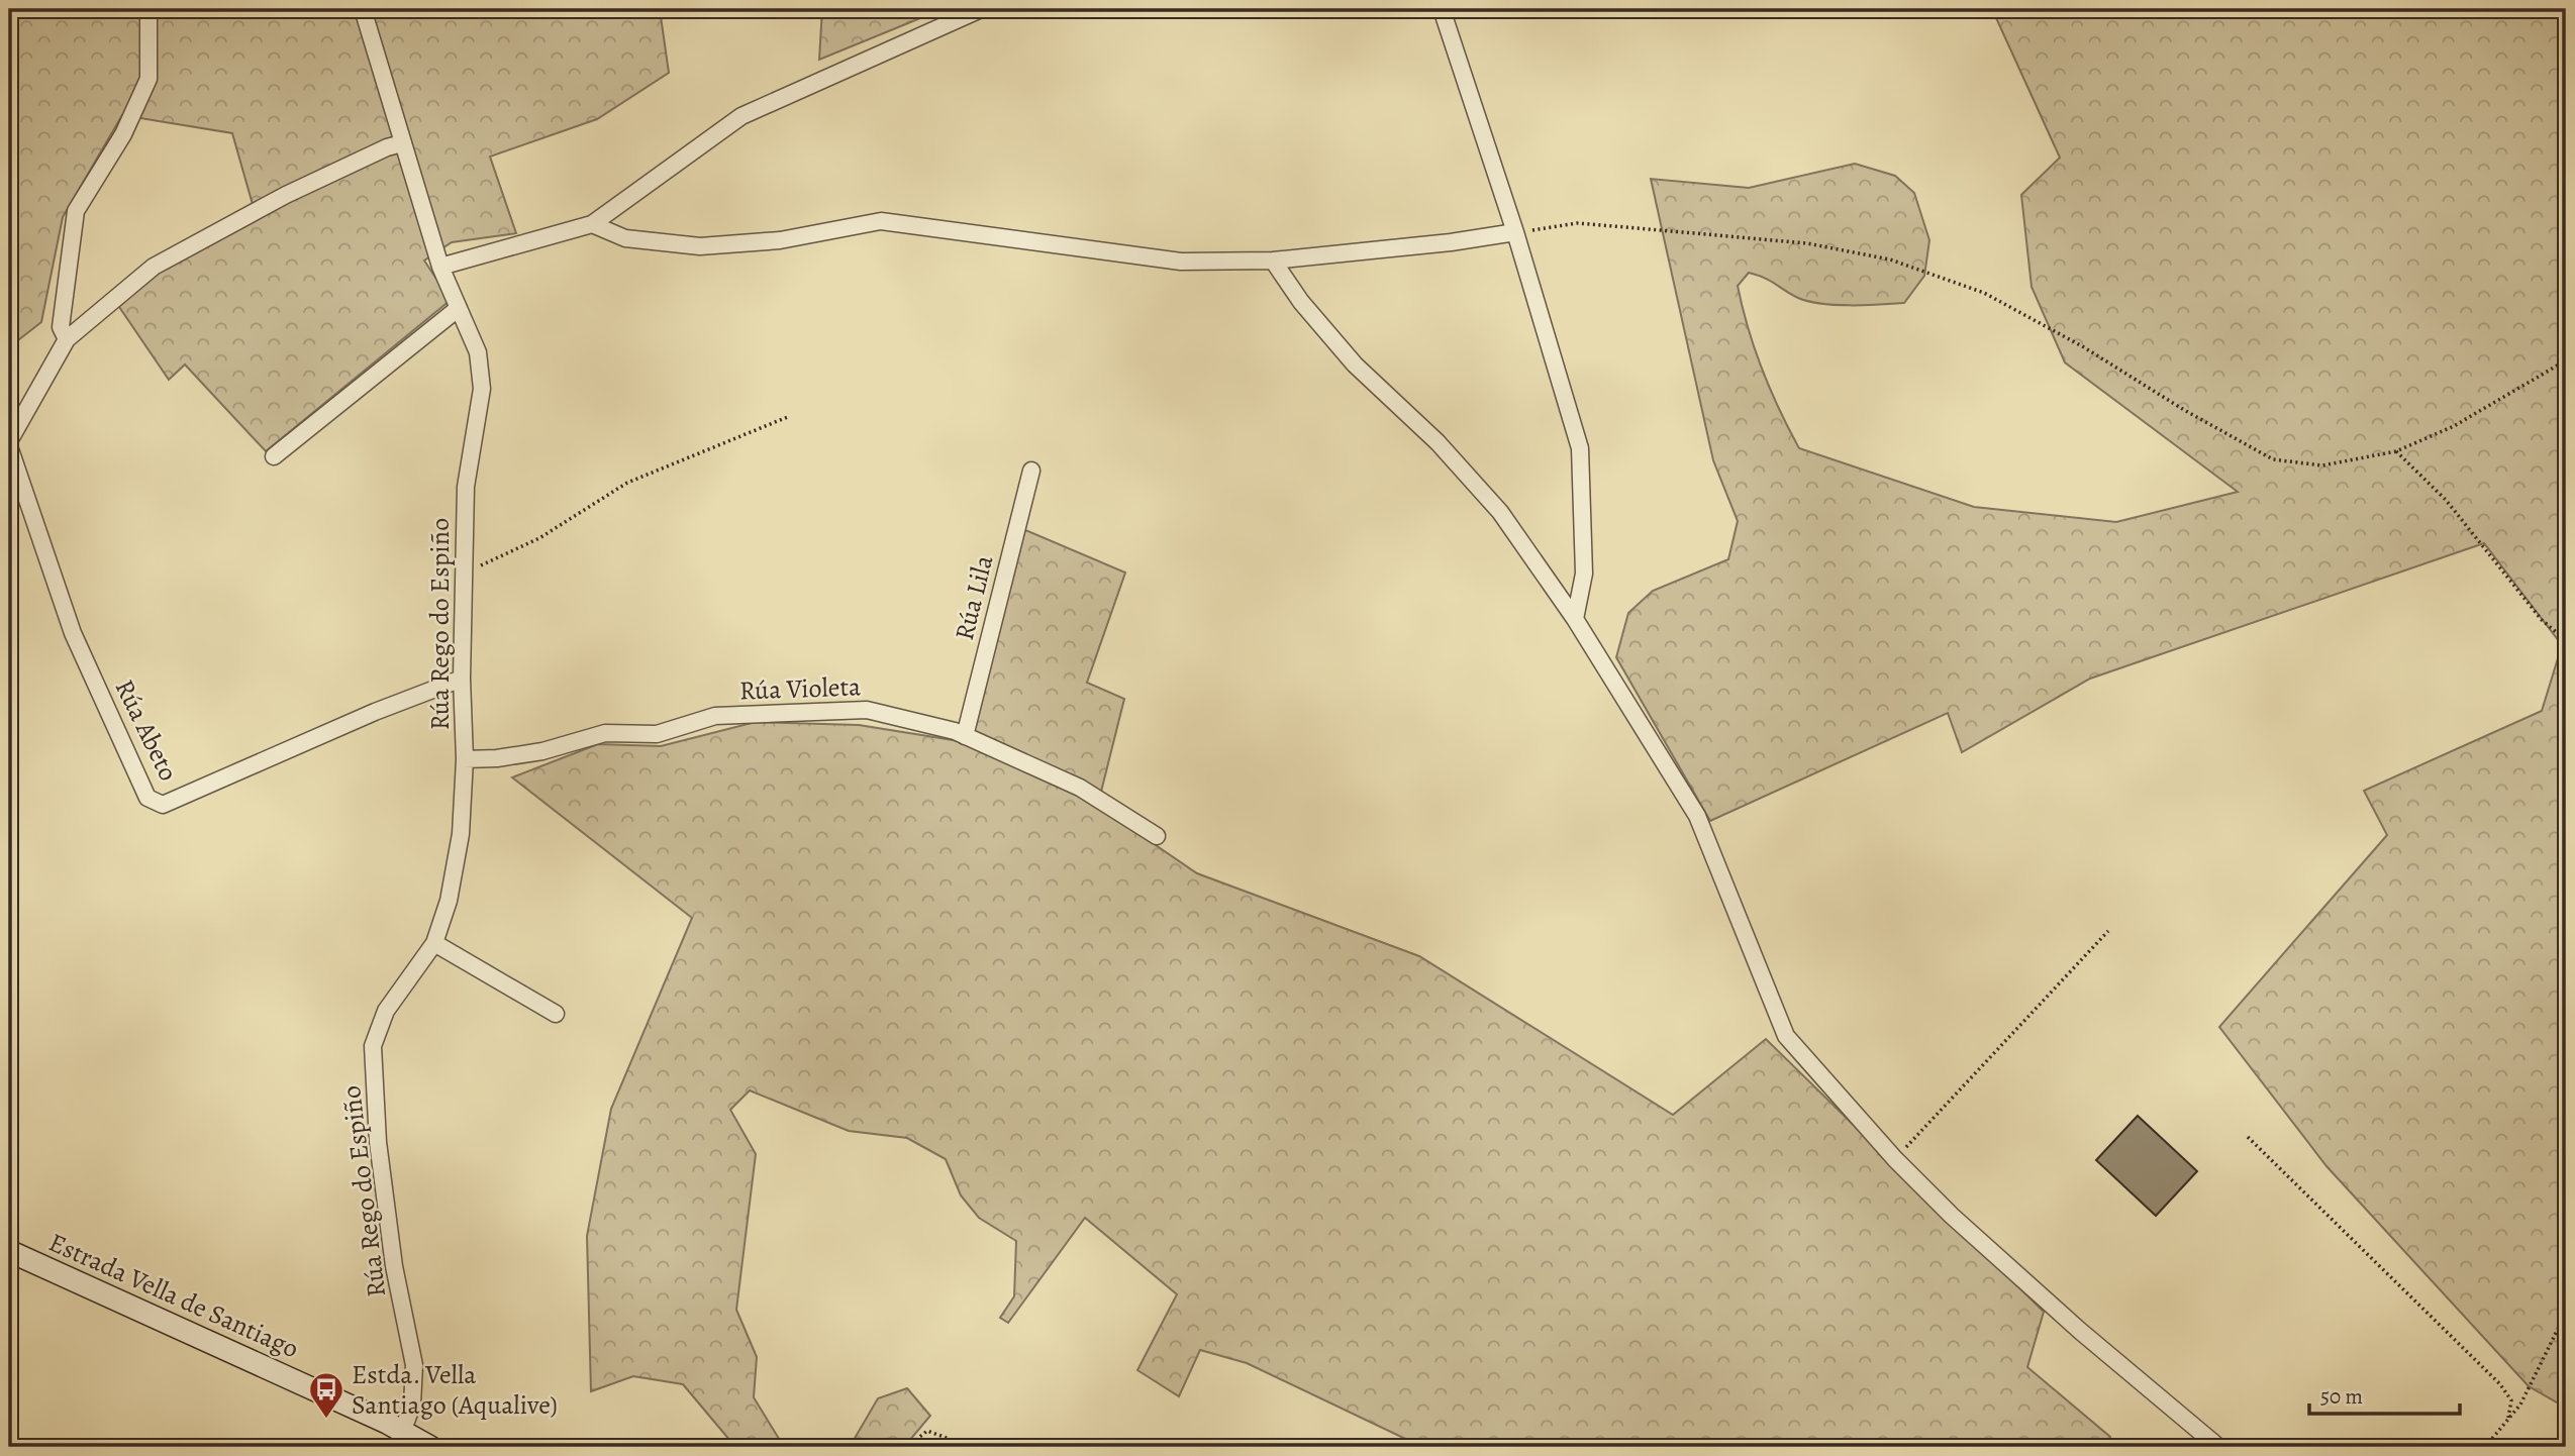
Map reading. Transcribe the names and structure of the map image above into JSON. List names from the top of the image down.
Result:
{
  "streets": {
    "main road": ["Estrada Vella de Santiago"],
    "street": [
      "Rúa Lila",
      "Rúa Rego do Espiño",
      "Rúa Violeta",
      "Rúa Abeto"
    ]
  },
  "crossings": [
    ["Rúa Lila", "Rúa Violeta"],
    ["Rúa Rego do Espiño", "Rúa Violeta"],
    ["Rúa Rego do Espiño", "Rúa Abeto"],
    ["Rúa Rego do Espiño", "Estrada Vella de Santiago"]
  ],
  "places": {
    "bus stop": ["Estda. Vella Santiago (Aqualive)"]
  },
  "scale_bar": "50 m"
}
